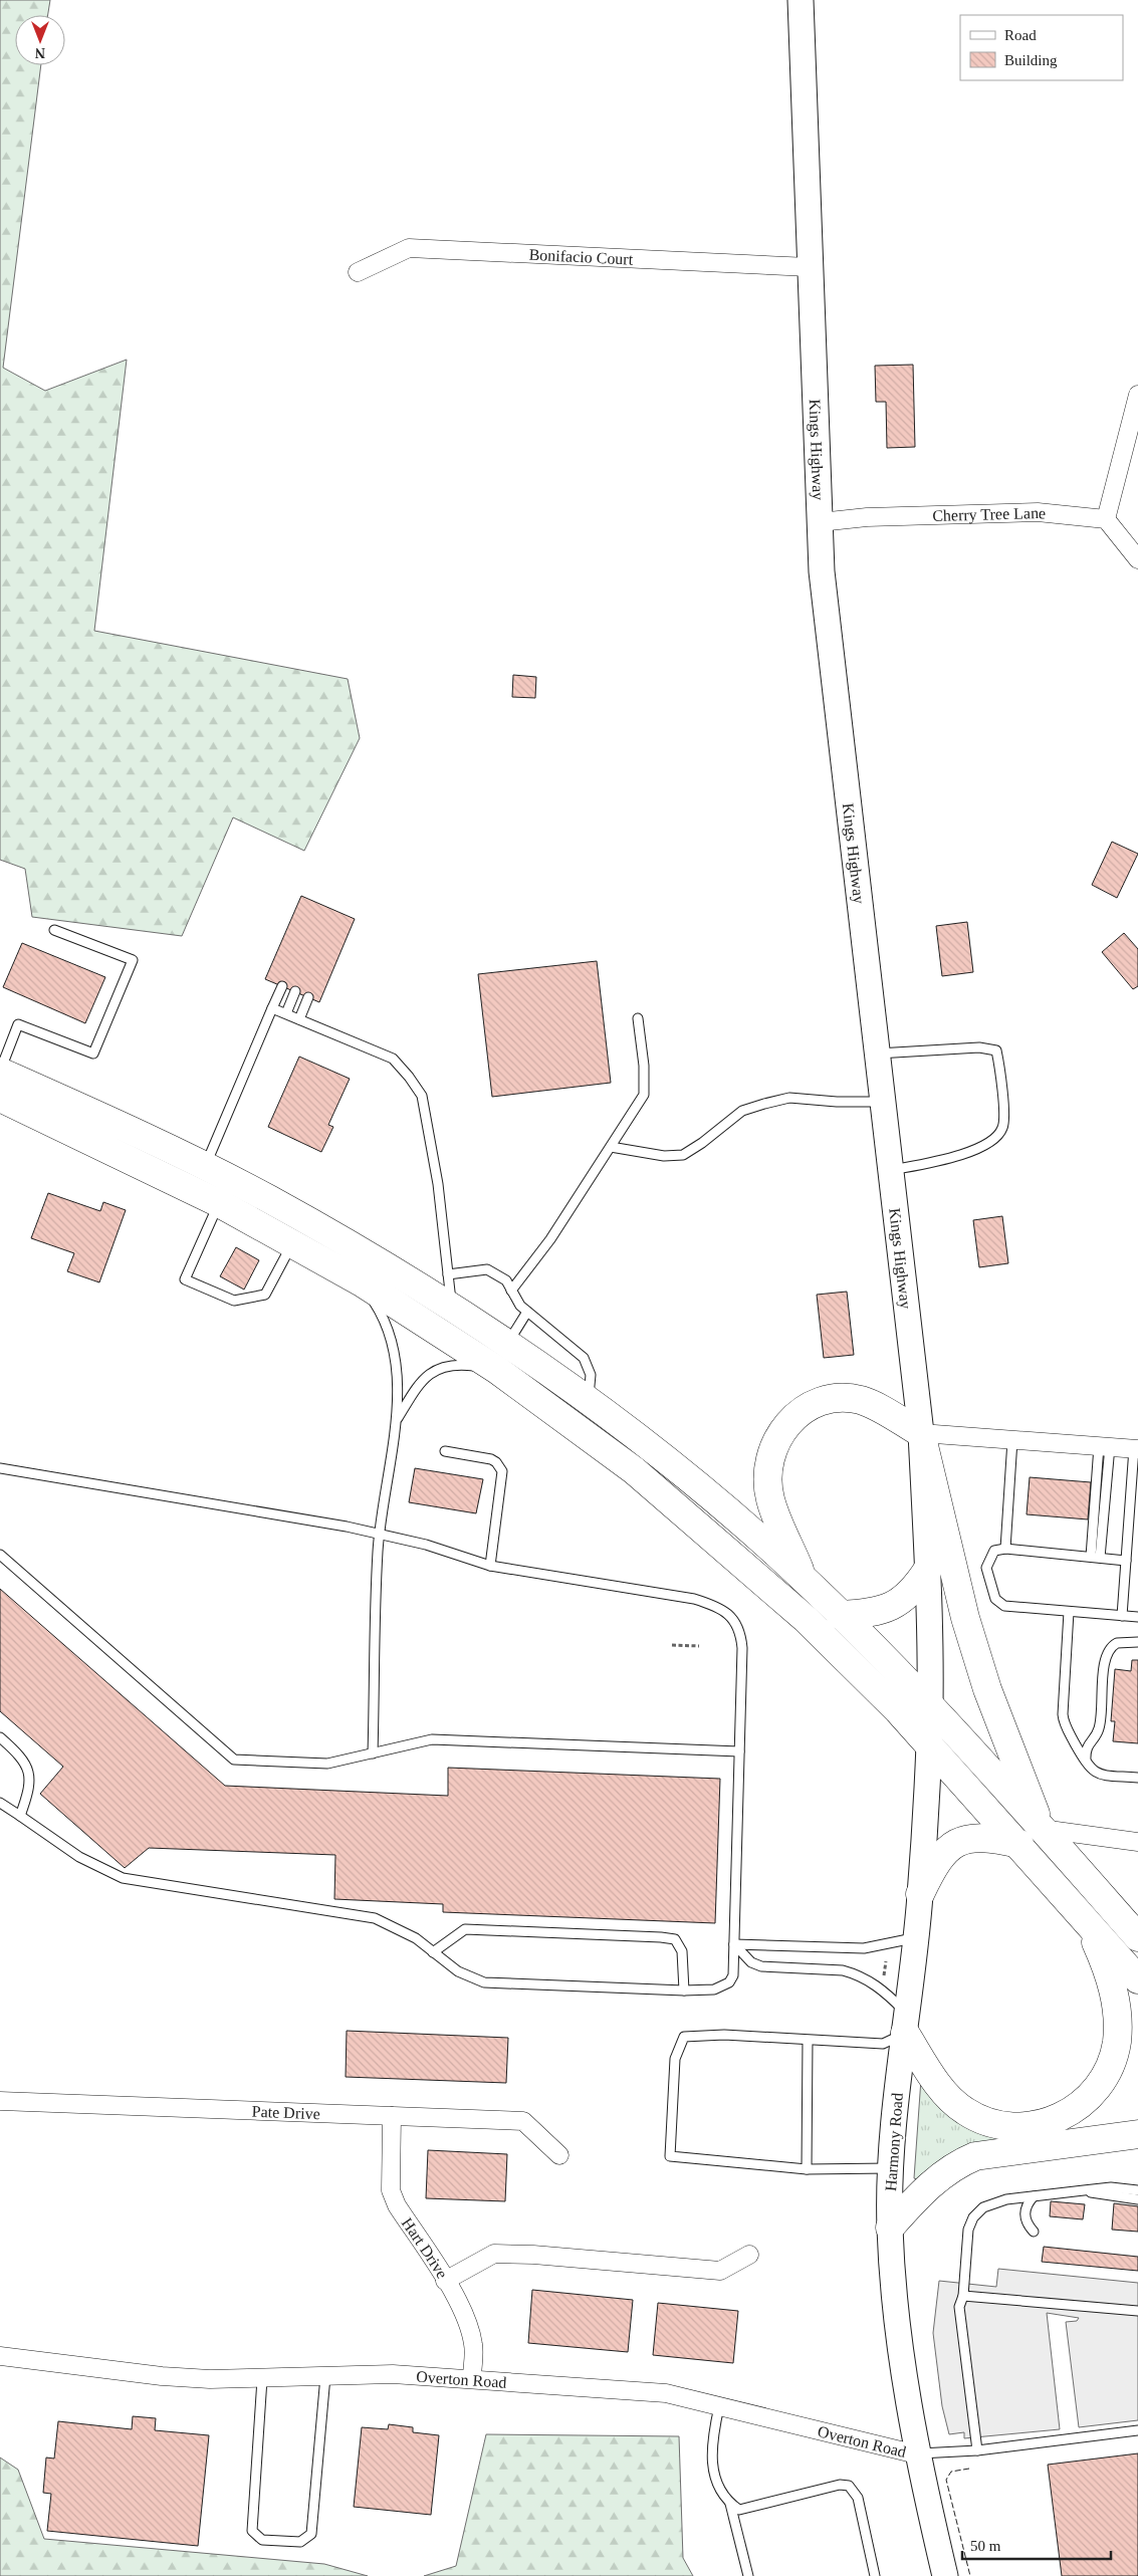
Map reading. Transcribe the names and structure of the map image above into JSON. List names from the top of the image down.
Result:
{
  "streets": {
    "street": [
      "Bonifacio Court",
      "Kings Highway",
      "Cherry Tree Lane",
      "Pate Drive",
      "Harmony Road",
      "Hart Drive",
      "Overton Road"
    ]
  },
  "crossings": [
    ["Bonifacio Court", "Kings Highway"],
    ["Kings Highway", "Cherry Tree Lane"],
    ["Kings Highway", "Harmony Road"],
    ["Pate Drive", "Hart Drive"],
    ["Harmony Road", "Overton Road"],
    ["Hart Drive", "Overton Road"]
  ],
  "legend": ["Road", "Building"],
  "scale_bar": "50 m",
  "north": "bottom"
}
